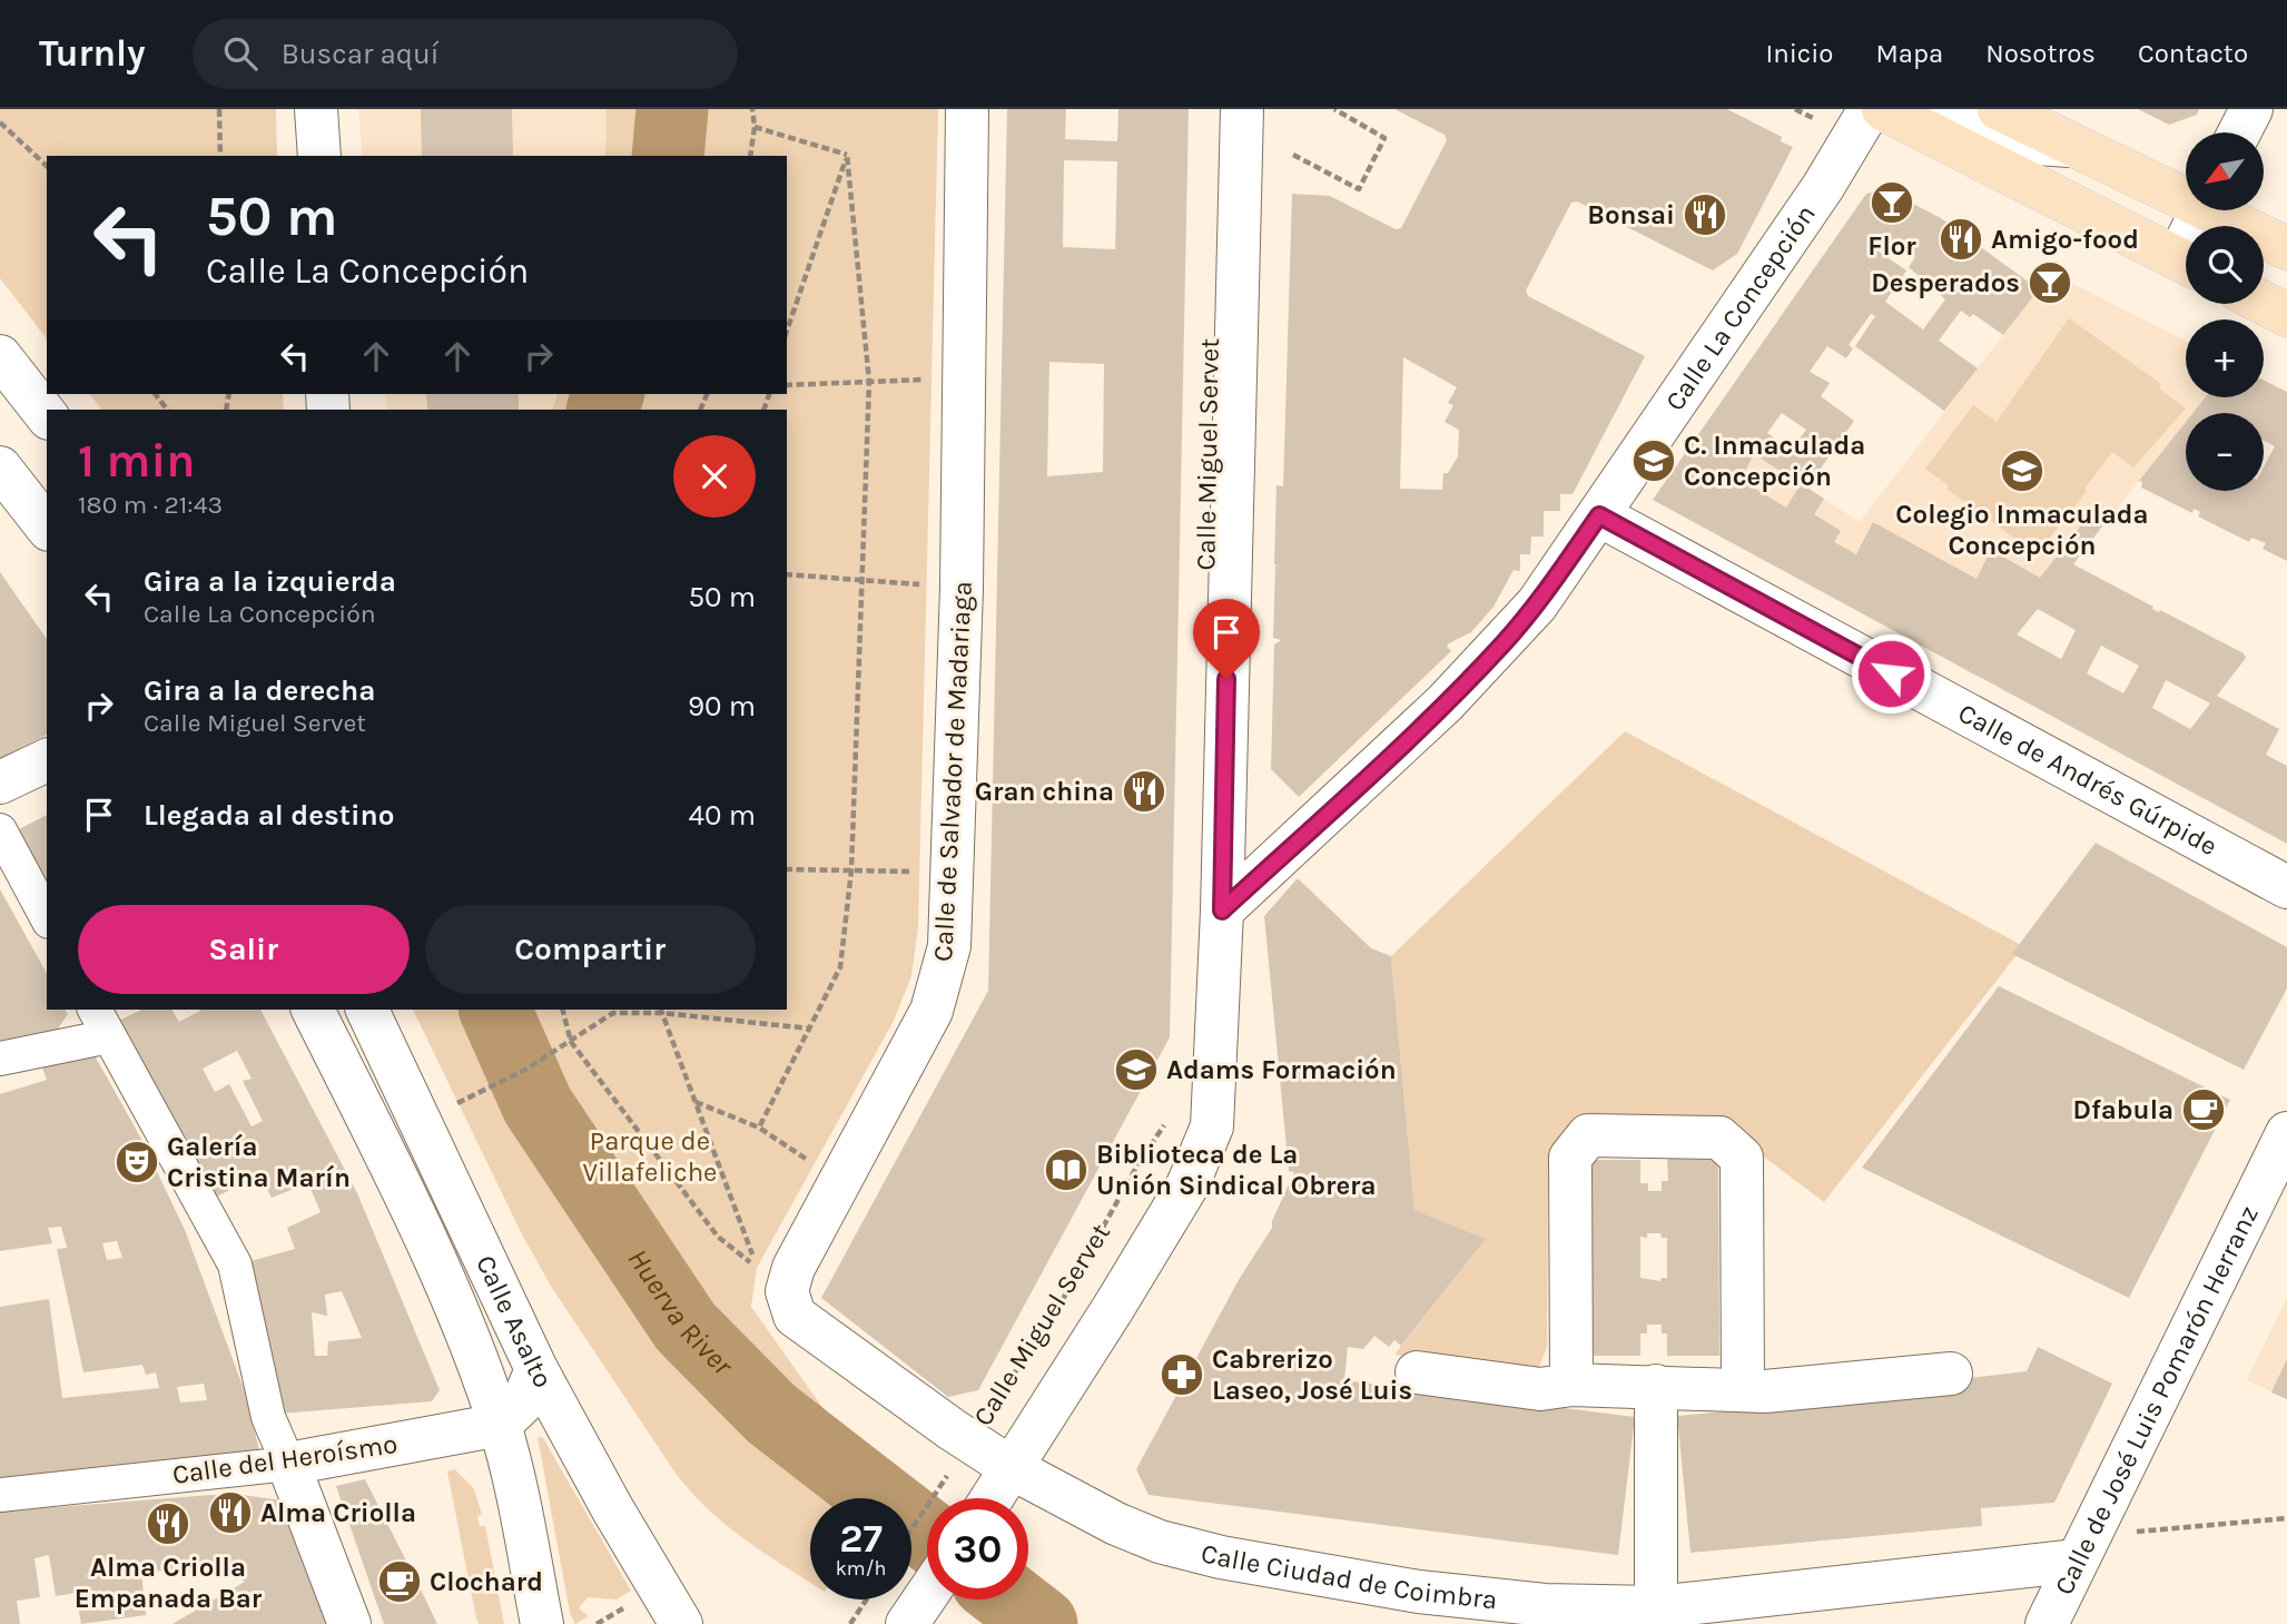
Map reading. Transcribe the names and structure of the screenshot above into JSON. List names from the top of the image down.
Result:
{
  "streets": {
    "street": [
      "Calle La Concepción",
      "Calle Miguel Servet",
      "Calle de Salvador de Madariaga",
      "Calle de Andrés Gúrpide",
      "Calle Asalto",
      "Calle de José Luis Pomarón Herranz",
      "Calle del Heroísmo",
      "Calle Ciudad de Coimbra"
    ]
  },
  "crossings": [
    ["Calle La Concepción", "Calle Miguel Servet"],
    ["Calle La Concepción", "Calle de Andrés Gúrpide"],
    ["Calle Miguel Servet", "Calle de Salvador de Madariaga"],
    ["Calle Miguel Servet", "Calle Ciudad de Coimbra"],
    ["Calle de Salvador de Madariaga", "Calle Ciudad de Coimbra"],
    ["Calle Asalto", "Calle del Heroísmo"],
    ["Calle de José Luis Pomarón Herranz", "Calle Ciudad de Coimbra"]
  ],
  "water": ["Huerva River"],
  "parks": ["Parque de Villafeliche"],
  "places": {
    "bar": ["Flor", "Desperados"],
    "restaurant": [
      "Bonsai",
      "Amigo-food",
      "Gran china",
      "Alma Criolla",
      "Alma Criolla Empanada Bar"
    ],
    "school or university": ["C. Inmaculada Concepción", "Colegio Inmaculada Concepción", "Adams Formación"],
    "cafe": ["Dfabula", "Clochard"],
    "theatre": ["Galería Cristina Marín"],
    "library": ["Biblioteca de La Unión Sindical Obrera"],
    "pharmacy": ["Cabrerizo Laseo, José Luis"]
  },
  "north": "bottom left",
  "page": {
    "header": "Turnly",
    "search": "Buscar aquí",
    "nav": [
      "Inicio",
      "Mapa",
      "Nosotros",
      "Contacto"
    ],
    "map_buttons": ["+", "−"],
    "turn": ["50 m", "Calle La Concepción"],
    "heading": ["1 min", "180 m · 21:43"],
    "list": [
      {
        "name": "Gira a la izquierda",
        "note": "Calle La Concepción",
        "value": "50 m"
      },
      {
        "name": "Gira a la derecha",
        "note": "Calle Miguel Servet",
        "value": "90 m"
      },
      {
        "name": "Llegada al destino",
        "value": "40 m"
      }
    ],
    "buttons": ["Salir", "Compartir"],
    "speed": "27 km/h",
    "limit": "30"
  }
}
